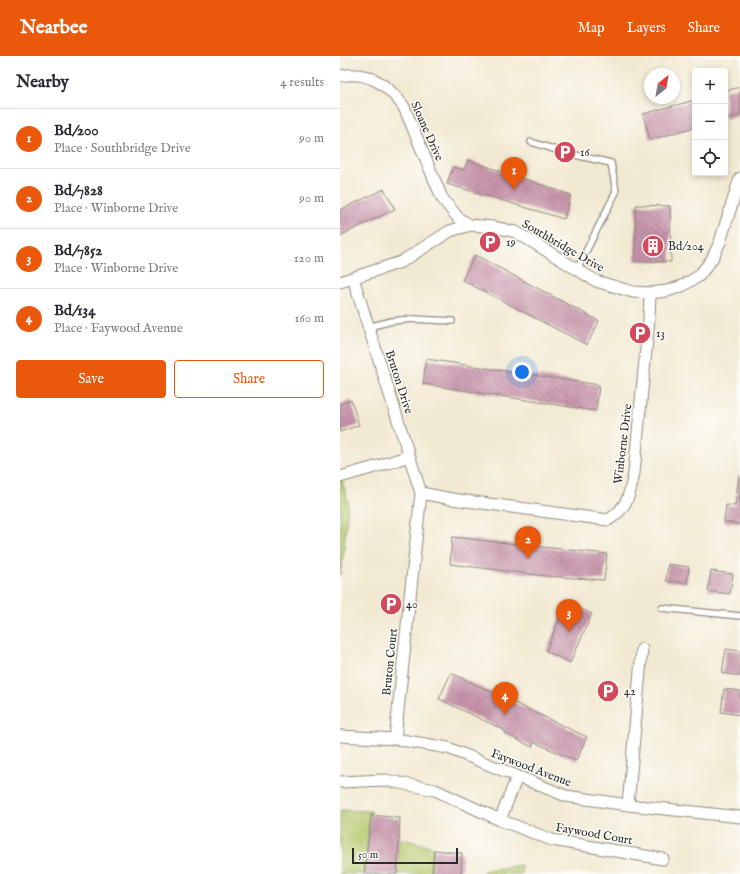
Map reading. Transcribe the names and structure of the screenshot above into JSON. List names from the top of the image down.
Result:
{
  "streets": {
    "street": [
      "Sloane Drive",
      "Southbridge Drive",
      "Bruton Drive",
      "Winborne Drive",
      "Bruton Court",
      "Faywood Avenue",
      "Faywood Court"
    ]
  },
  "crossings": [
    ["Sloane Drive", "Southbridge Drive"],
    ["Southbridge Drive", "Bruton Drive"],
    ["Southbridge Drive", "Winborne Drive"],
    ["Bruton Drive", "Winborne Drive"],
    ["Bruton Drive", "Bruton Court"],
    ["Winborne Drive", "Bruton Court"],
    ["Bruton Court", "Faywood Avenue"]
  ],
  "places": {
    "parking": [
      "16",
      "19",
      "13",
      "40",
      "42"
    ],
    "building": ["Bd/204"]
  },
  "scale_bar": "50 m",
  "north": "top right",
  "page": {
    "header": "Nearbee",
    "nav": ["Map", "Layers", "Share"],
    "heading": ["Nearby", "4 results"],
    "map_buttons": ["+", "−"],
    "list": [
      {
        "mark": "1",
        "name": "Bd/200",
        "note": "Place · Southbridge Drive",
        "value": "90 m"
      },
      {
        "mark": "2",
        "name": "Bd/7828",
        "note": "Place · Winborne Drive",
        "value": "90 m"
      },
      {
        "mark": "3",
        "name": "Bd/7852",
        "note": "Place · Winborne Drive",
        "value": "120 m"
      },
      {
        "mark": "4",
        "name": "Bd/134",
        "note": "Place · Faywood Avenue",
        "value": "160 m"
      }
    ],
    "pins": [
      "1",
      "2",
      "3",
      "4"
    ],
    "buttons": ["Save", "Share"],
    "scale": "50 m"
  }
}
